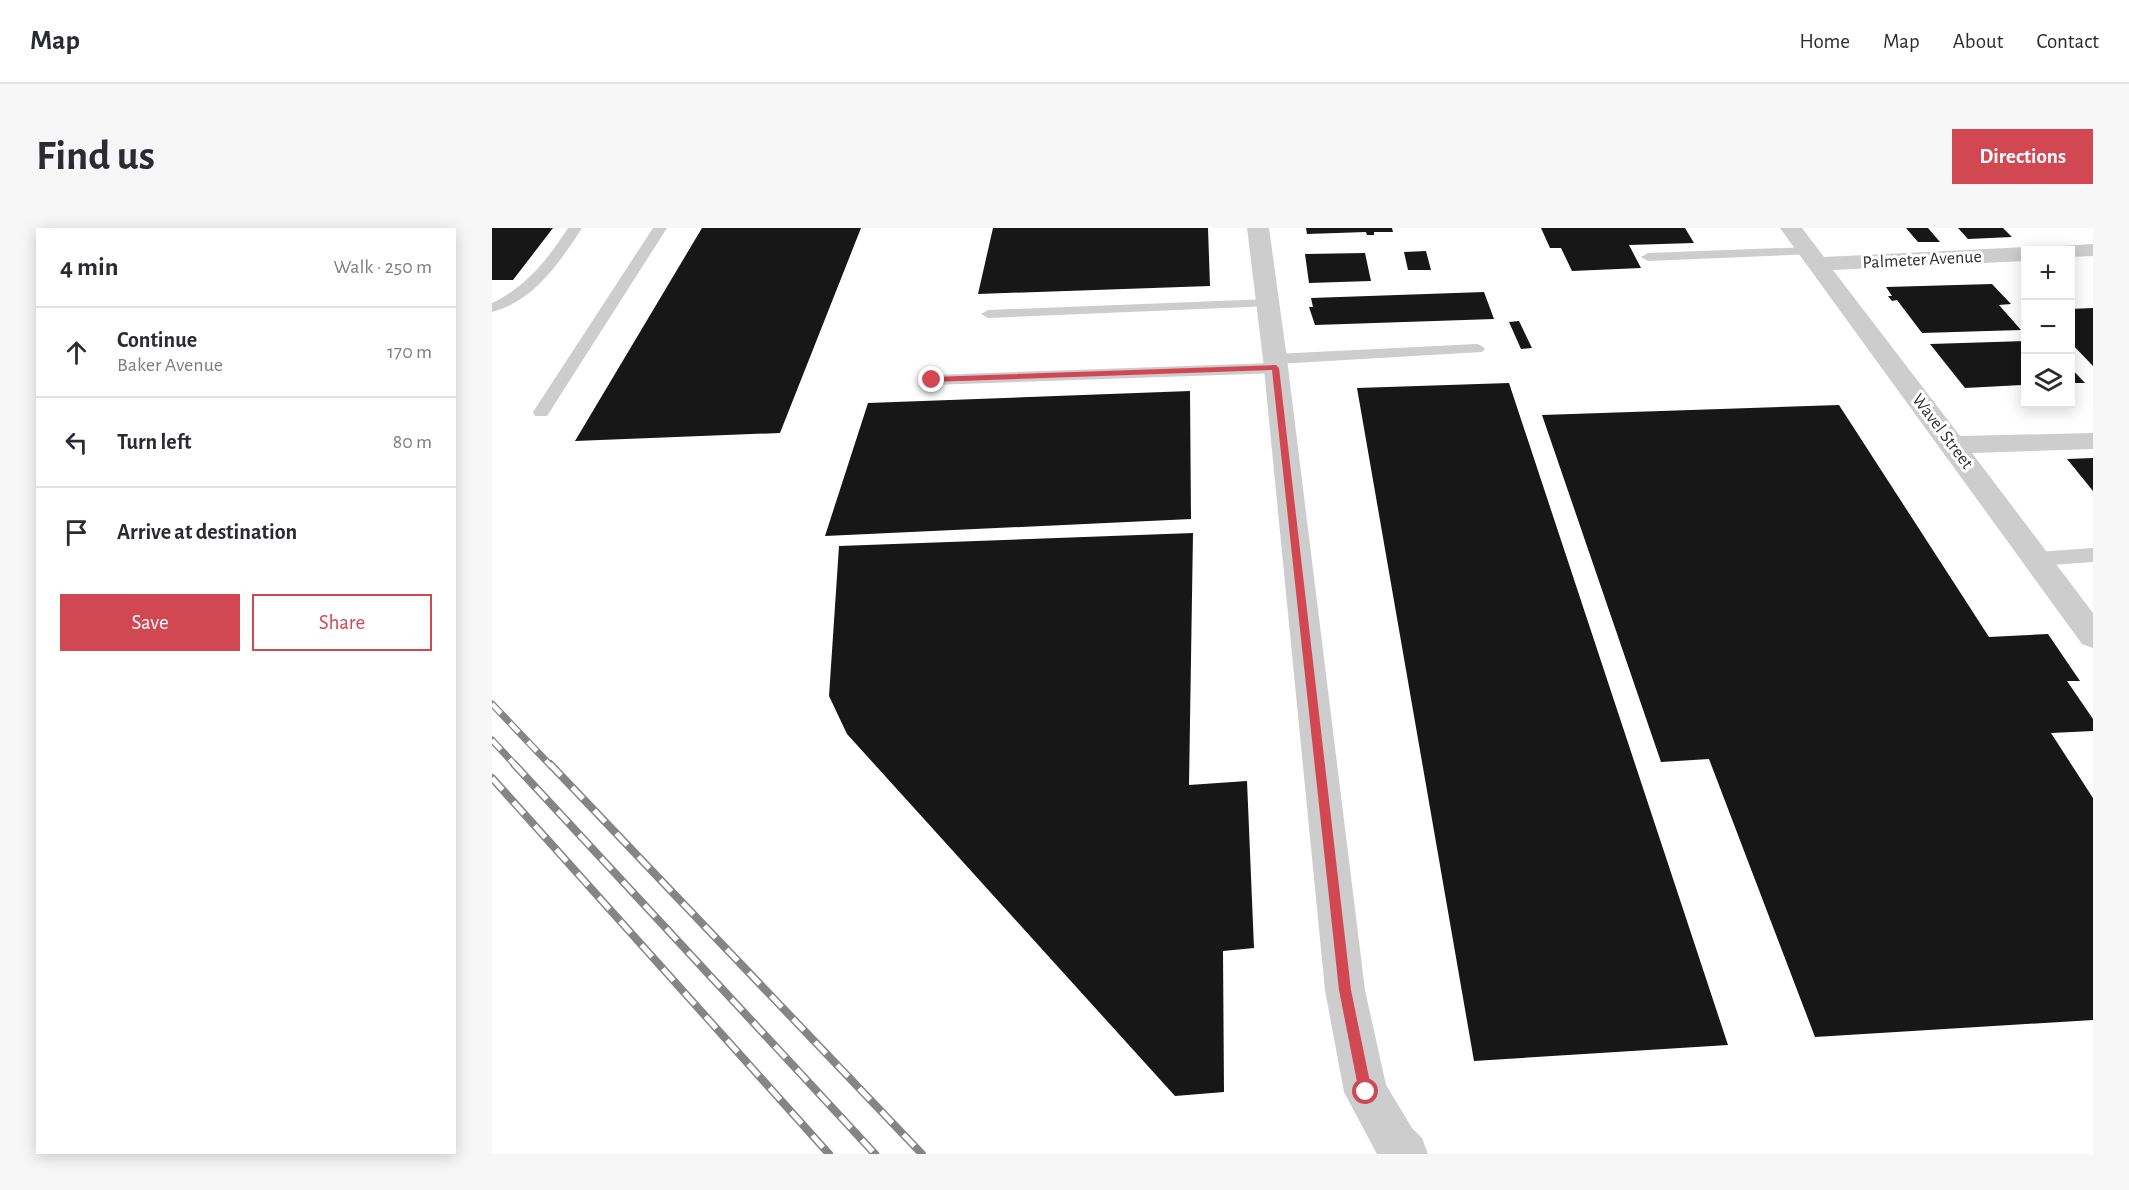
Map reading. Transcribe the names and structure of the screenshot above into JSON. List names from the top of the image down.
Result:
{
  "streets": {
    "street": ["Palmeter Avenue", "Wavel Street"]
  },
  "crossings": [
    ["Palmeter Avenue", "Wavel Street"]
  ],
  "page": {
    "header": "Map",
    "nav": [
      "Home",
      "Map",
      "About",
      "Contact"
    ],
    "buttons": [
      "Directions",
      ["Save", "Share"]
    ],
    "title": "Find us",
    "heading": ["4 min", "Walk · 250 m"],
    "map_buttons": ["+", "−"],
    "list": [
      ["Continue", "Baker Avenue", "170 m"],
      ["Turn left", "80 m"],
      "Arrive at destination"
    ]
  }
}
